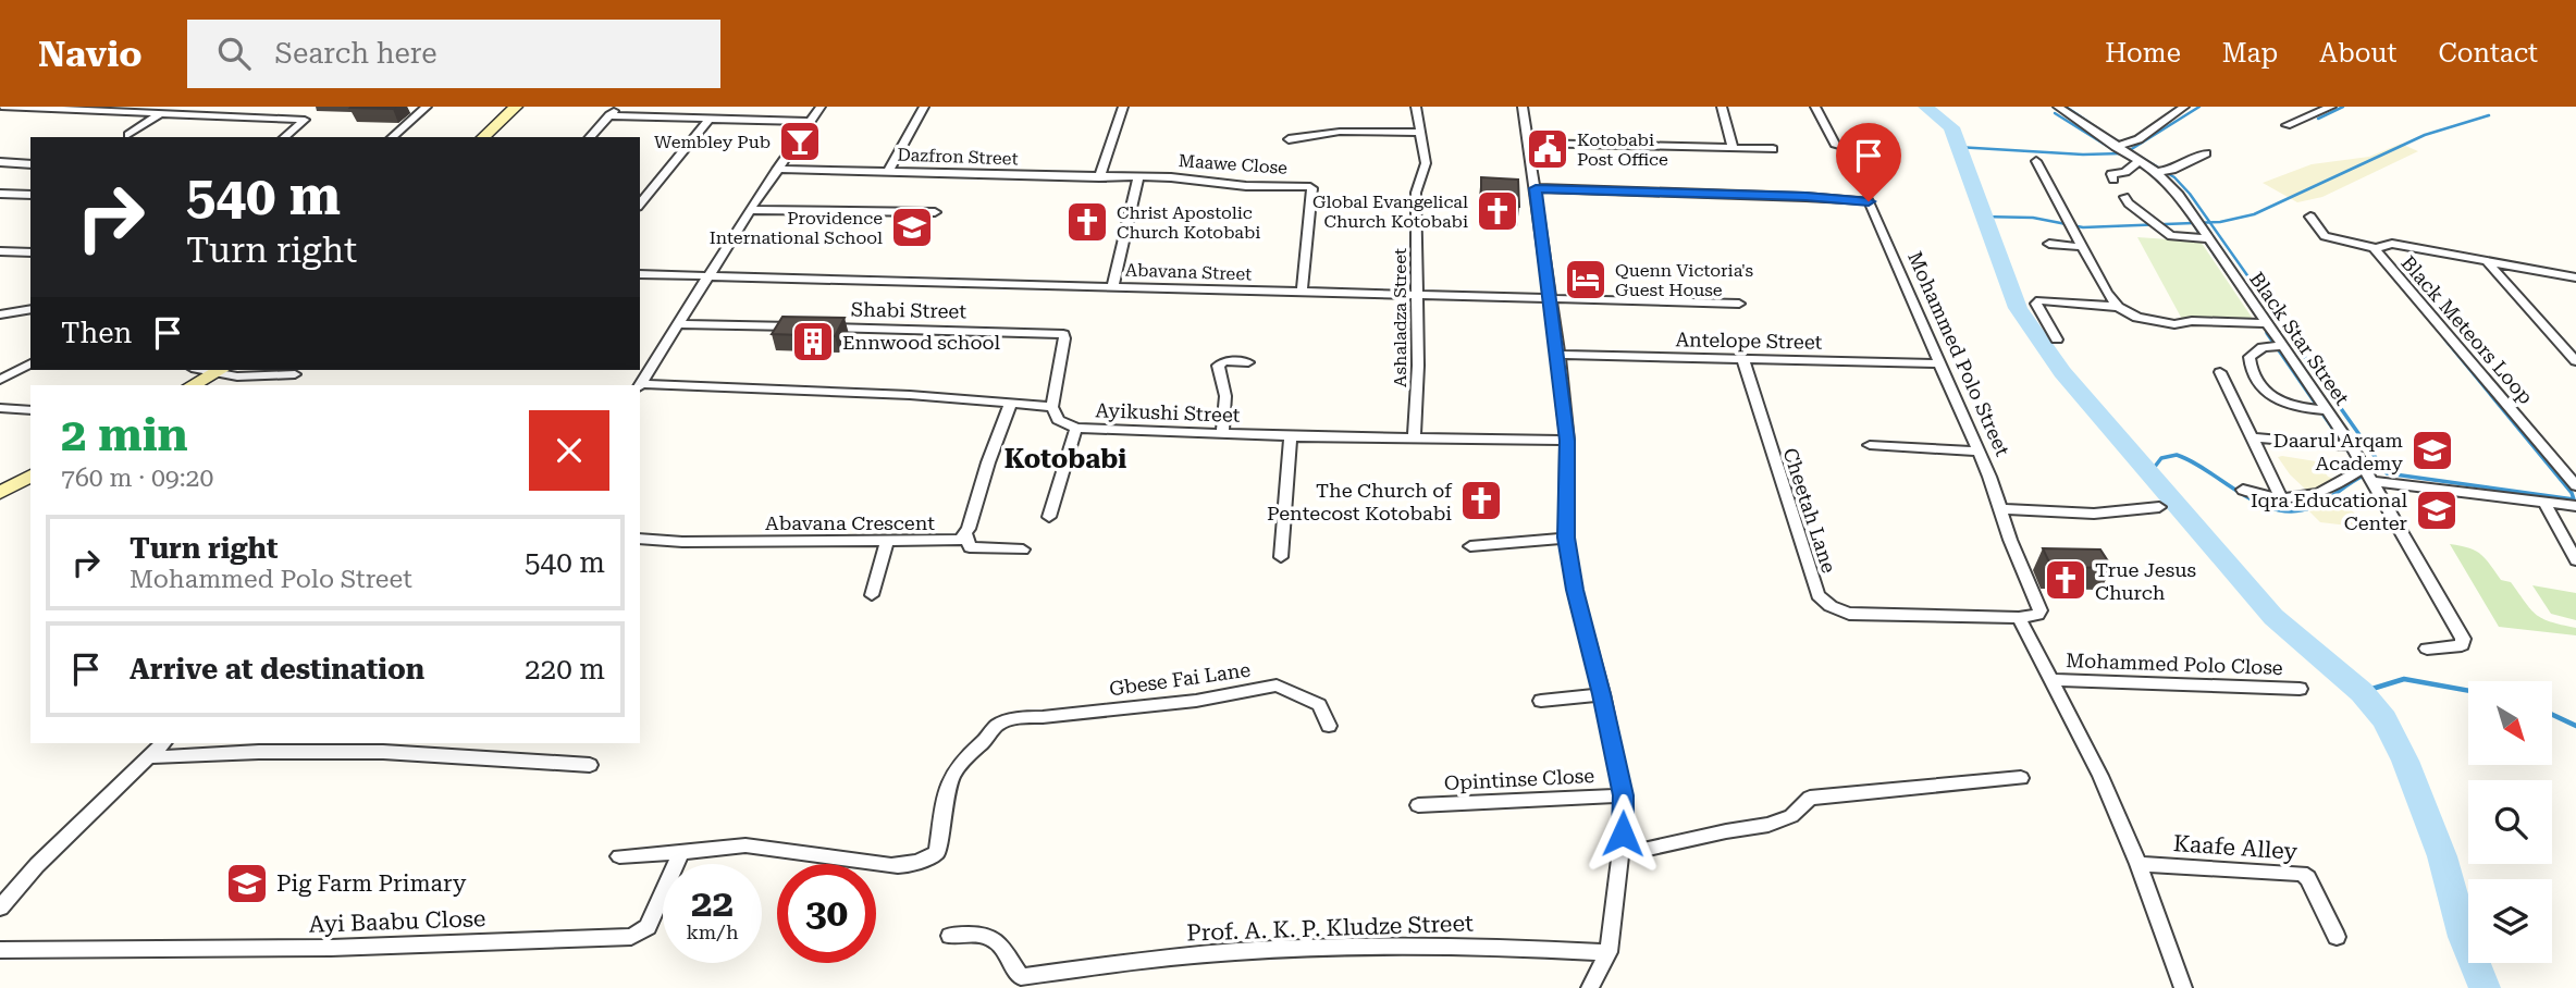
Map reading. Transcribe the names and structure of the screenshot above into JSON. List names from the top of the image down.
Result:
{
  "streets": {
    "street": [
      "Dazfron Street",
      "Maawe Close",
      "Abavana Street",
      "Shabi Street",
      "Ashaladza Street",
      "Black Meteors Loop",
      "Black Star Street",
      "Antelope Street",
      "Mohammed Polo Street",
      "Ayikushi Street",
      "Cheetah Lane",
      "Abavana Crescent",
      "Mohammed Polo Close",
      "Gbese Fai Lane",
      "Opintinse Close",
      "Kaafe Alley",
      "Ayi Baabu Close",
      "Prof. A. K. P. Kludze Street"
    ]
  },
  "crossings": [
    ["Dazfron Street", "Maawe Close"],
    ["Maawe Close", "Abavana Street"],
    ["Abavana Street", "Ashaladza Street"],
    ["Shabi Street", "Ayikushi Street"],
    ["Ashaladza Street", "Ayikushi Street"],
    ["Antelope Street", "Mohammed Polo Street"],
    ["Antelope Street", "Cheetah Lane"],
    ["Mohammed Polo Street", "Cheetah Lane"],
    ["Mohammed Polo Street", "Mohammed Polo Close"],
    ["Mohammed Polo Street", "Kaafe Alley"],
    ["Gbese Fai Lane", "Ayi Baabu Close"]
  ],
  "districts": ["Kotobabi"],
  "places": {
    "bar": ["Wembley Pub"],
    "public building": ["Kotobabi Post Office"],
    "church": [
      "Global Evangelical Church Kotobabi",
      "Christ Apostolic Church Kotobabi",
      "The Church of Pentecost Kotobabi",
      "True Jesus Church"
    ],
    "school or university": [
      "Providence International School",
      "Daarul Arqam Academy",
      "Iqra Educational Center",
      "Pig Farm Primary"
    ],
    "hotel": ["Quenn Victoria's Guest House"],
    "building": ["Ennwood school"]
  },
  "north": "bottom right",
  "page": {
    "header": "Navio",
    "search": "Search here",
    "nav": [
      "Home",
      "Map",
      "About",
      "Contact"
    ],
    "turn": ["540 m", "Turn right"],
    "then": "Then",
    "heading": ["2 min", "760 m · 09:20"],
    "list": [
      {
        "name": "Turn right",
        "note": "Mohammed Polo Street",
        "value": "540 m"
      },
      {
        "name": "Arrive at destination",
        "value": "220 m"
      }
    ],
    "speed": "22 km/h",
    "limit": "30"
  }
}
